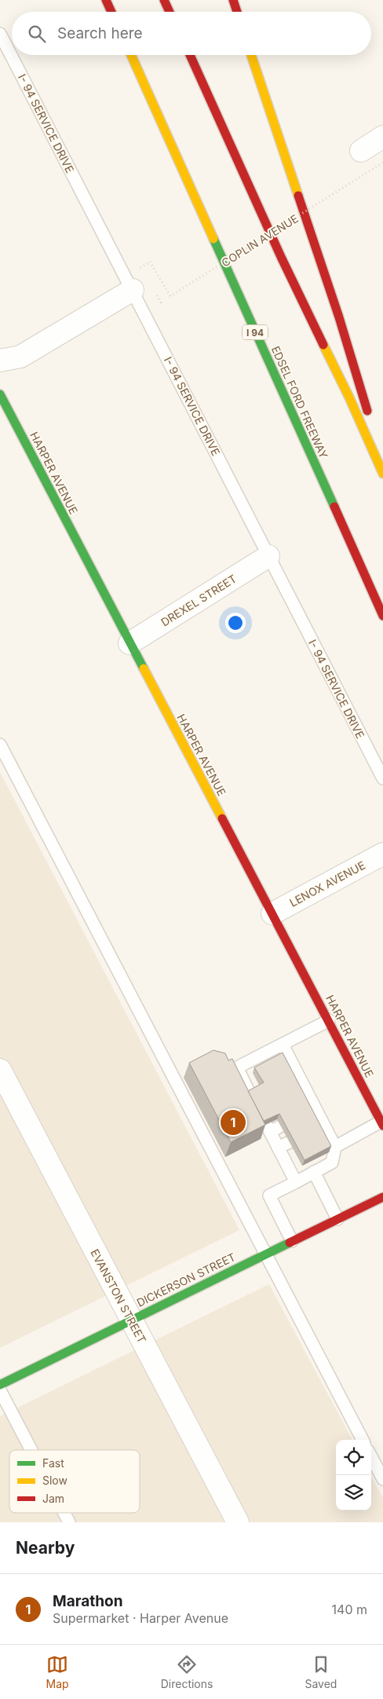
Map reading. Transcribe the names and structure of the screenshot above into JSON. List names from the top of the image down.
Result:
{
  "streets": {
    "main road": [
      "I 94",
      "EDSEL FORD FREEWAY",
      "HARPER AVENUE",
      "DICKERSON STREET"
    ],
    "street": ["DREXEL STREET", "LENOX AVENUE", "EVANSTON STREET"],
    "lane": ["I- 94 SERVICE DRIVE"],
    "path": ["COPLIN AVENUE"]
  },
  "crossings": [
    ["I- 94 SERVICE DRIVE", "DREXEL STREET"],
    ["HARPER AVENUE", "DREXEL STREET"],
    ["HARPER AVENUE", "LENOX AVENUE"],
    ["DICKERSON STREET", "EVANSTON STREET"]
  ],
  "legend": ["Fast", "Slow", "Jam"],
  "page": {
    "search": "Search here",
    "pins": "1",
    "heading": "Nearby",
    "list": [
      {
        "mark": "1",
        "name": "Marathon",
        "note": "Supermarket · Harper Avenue",
        "value": "140 m"
      }
    ],
    "nav": ["Map", "Directions", "Saved"]
  }
}
